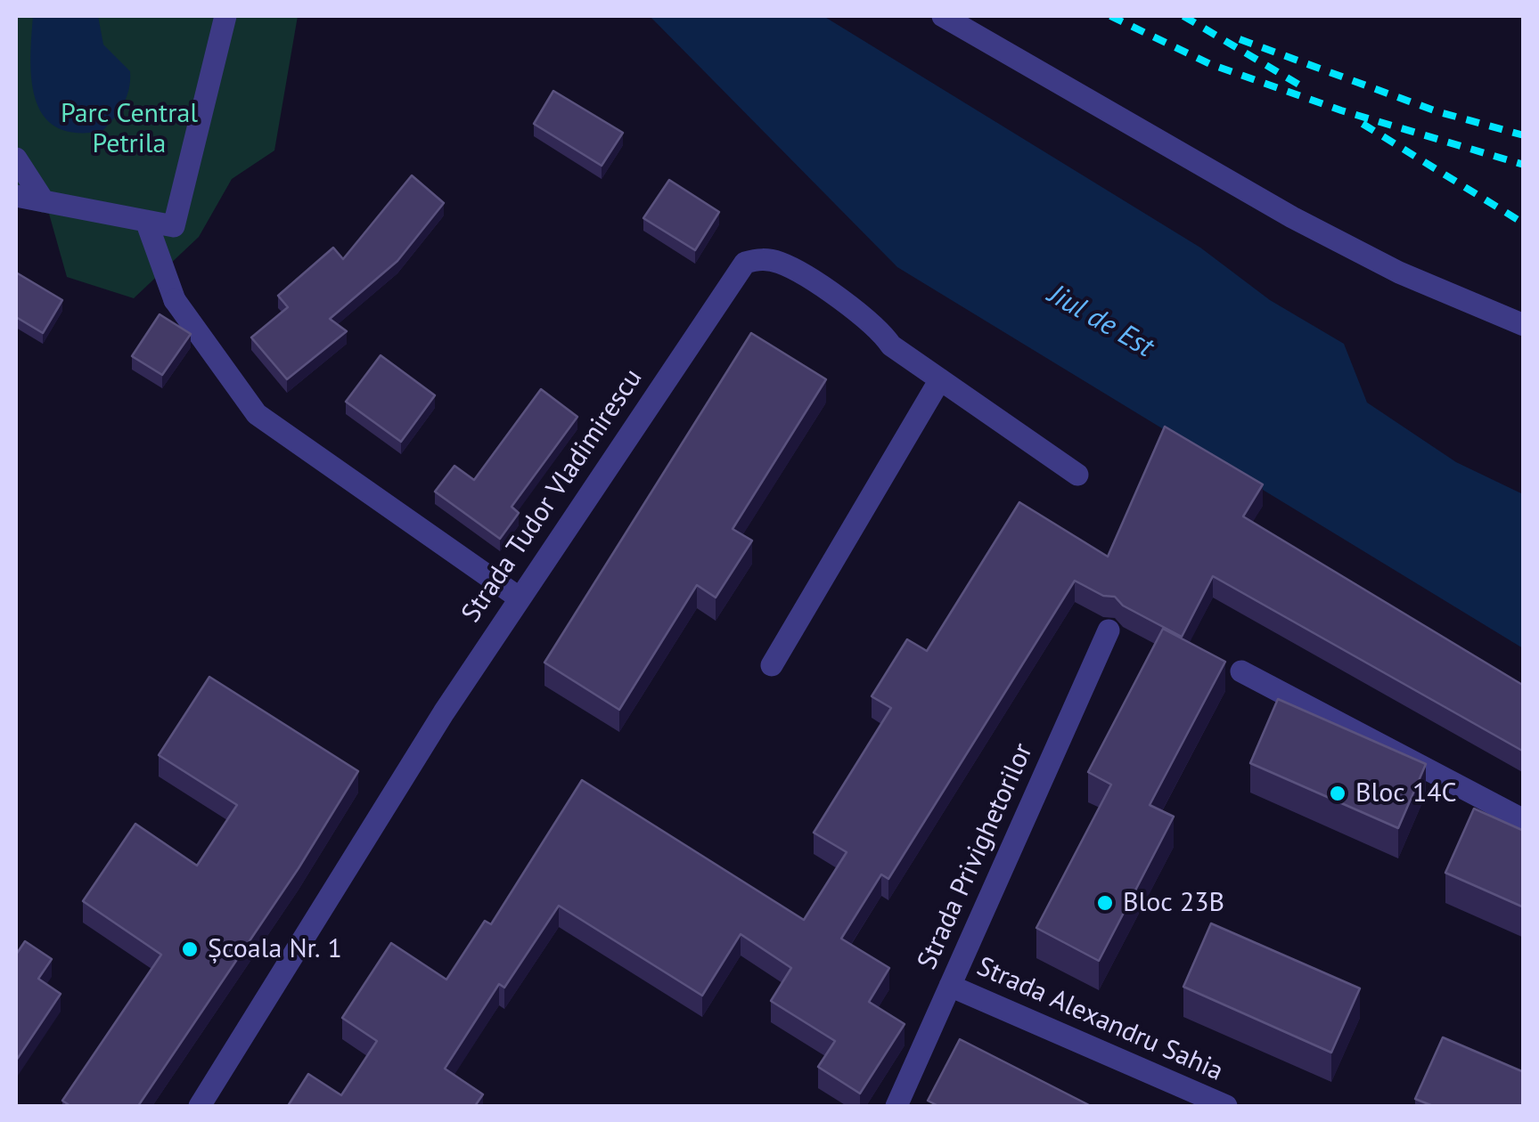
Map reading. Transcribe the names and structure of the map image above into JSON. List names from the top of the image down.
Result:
{
  "streets": {
    "street": ["Strada Tudor Vladimirescu", "Strada Privighetorilor", "Strada Alexandru Sahia"]
  },
  "crossings": [
    ["Strada Privighetorilor", "Strada Alexandru Sahia"]
  ],
  "water": ["Jiul de Est"],
  "parks": ["Parc Central Petrila"],
  "places": ["Bloc 14C", "Bloc 23B", "Școala Nr. 1"]
}
